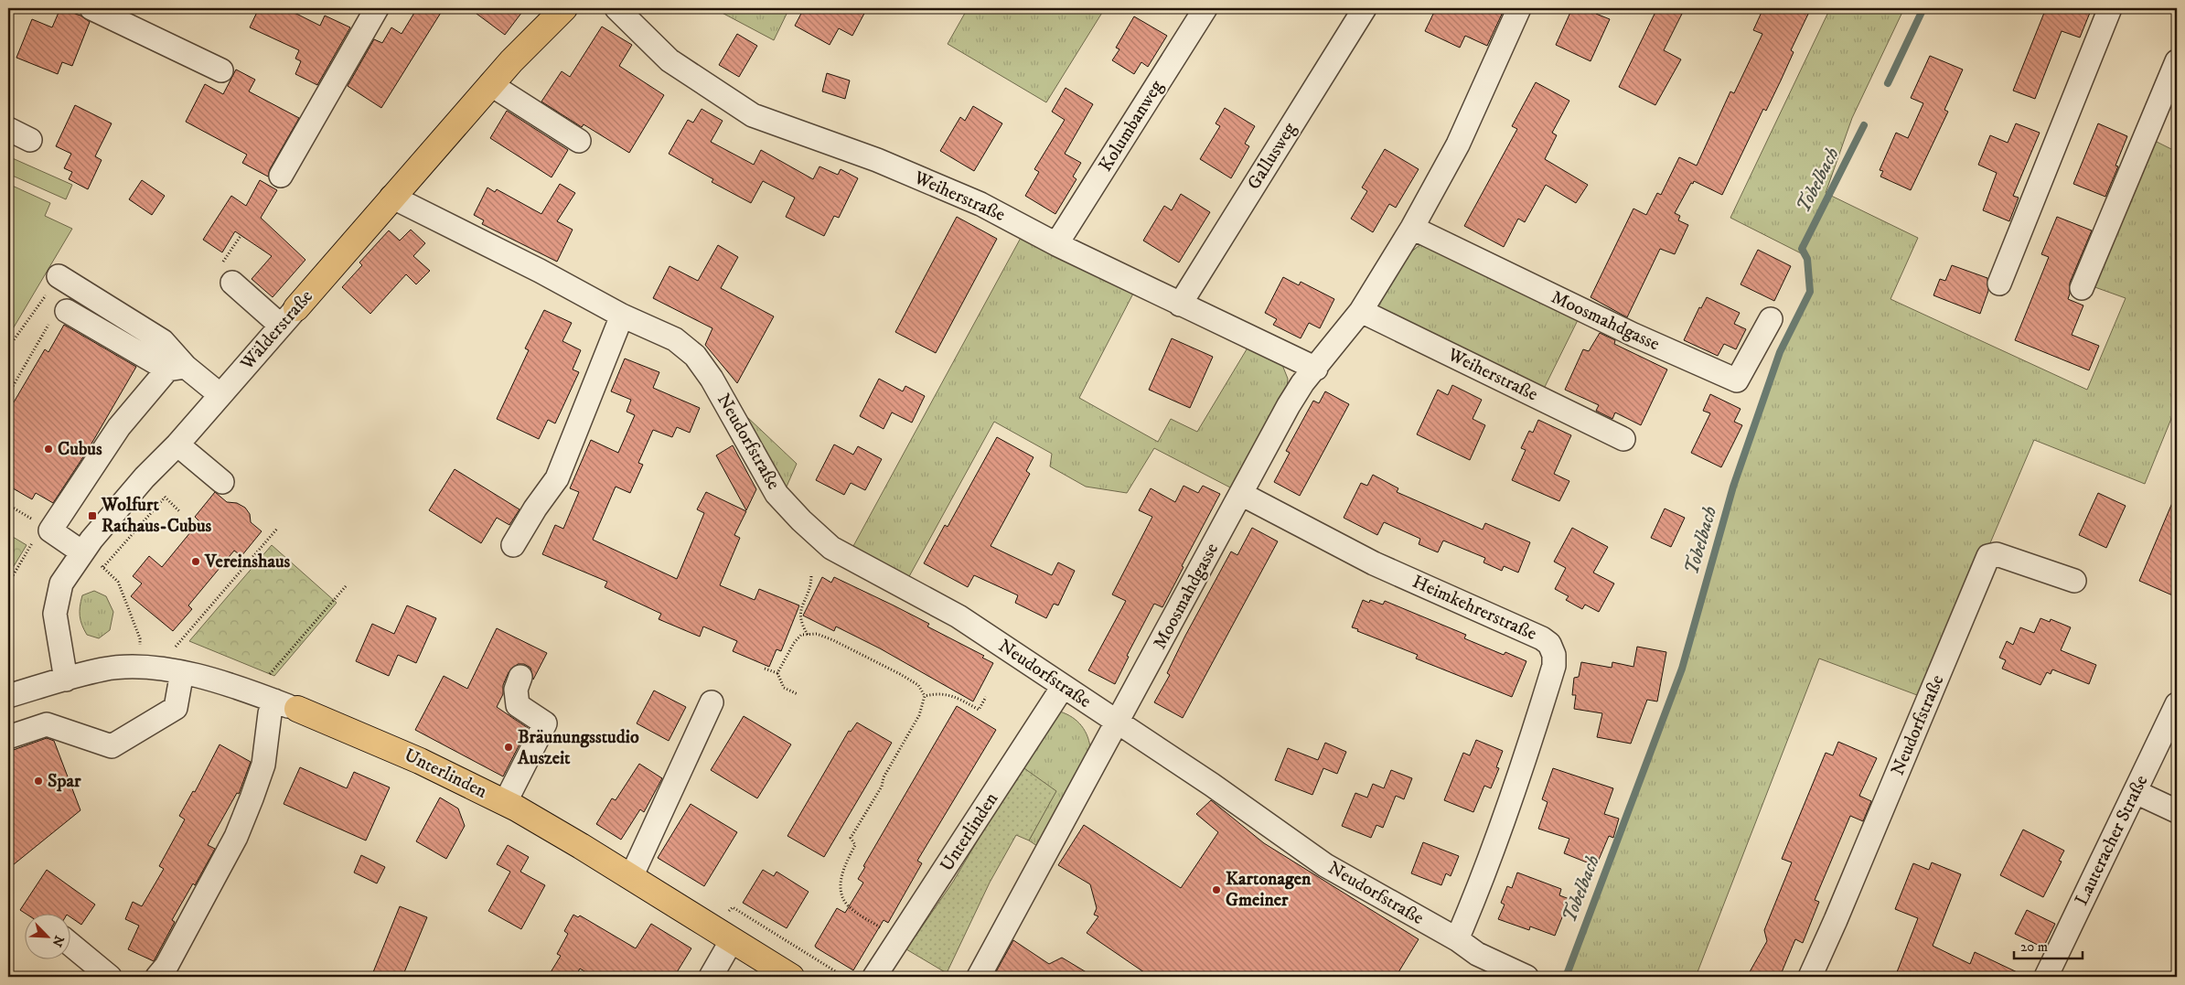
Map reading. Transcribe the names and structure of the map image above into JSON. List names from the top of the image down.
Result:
{
  "streets": {
    "main road": ["Wälderstraße", "Unterlinden"],
    "street": [
      "Kolumbanweg",
      "Gallusweg",
      "Weiherstraße",
      "Moosmahdgasse",
      "Neudorfstraße",
      "Heimkehrerstraße",
      "Lauteracher Straße"
    ]
  },
  "crossings": [
    ["Kolumbanweg", "Weiherstraße"],
    ["Gallusweg", "Weiherstraße"],
    ["Weiherstraße", "Moosmahdgasse"],
    ["Moosmahdgasse", "Neudorfstraße"],
    ["Moosmahdgasse", "Heimkehrerstraße"],
    ["Wälderstraße", "Neudorfstraße"],
    ["Wälderstraße", "Unterlinden"],
    ["Neudorfstraße", "Heimkehrerstraße"],
    ["Neudorfstraße", "Unterlinden"]
  ],
  "water": ["Tobelbach"],
  "places": {
    "other": [
      "Cubus",
      "Vereinshaus",
      "Bräunungsstudio Auszeit",
      "Spar",
      "Kartonagen Gmeiner"
    ],
    "transit": ["Wolfurt Rathaus-Cubus"]
  },
  "scale_bar": "20 m",
  "north": "bottom right"
}
